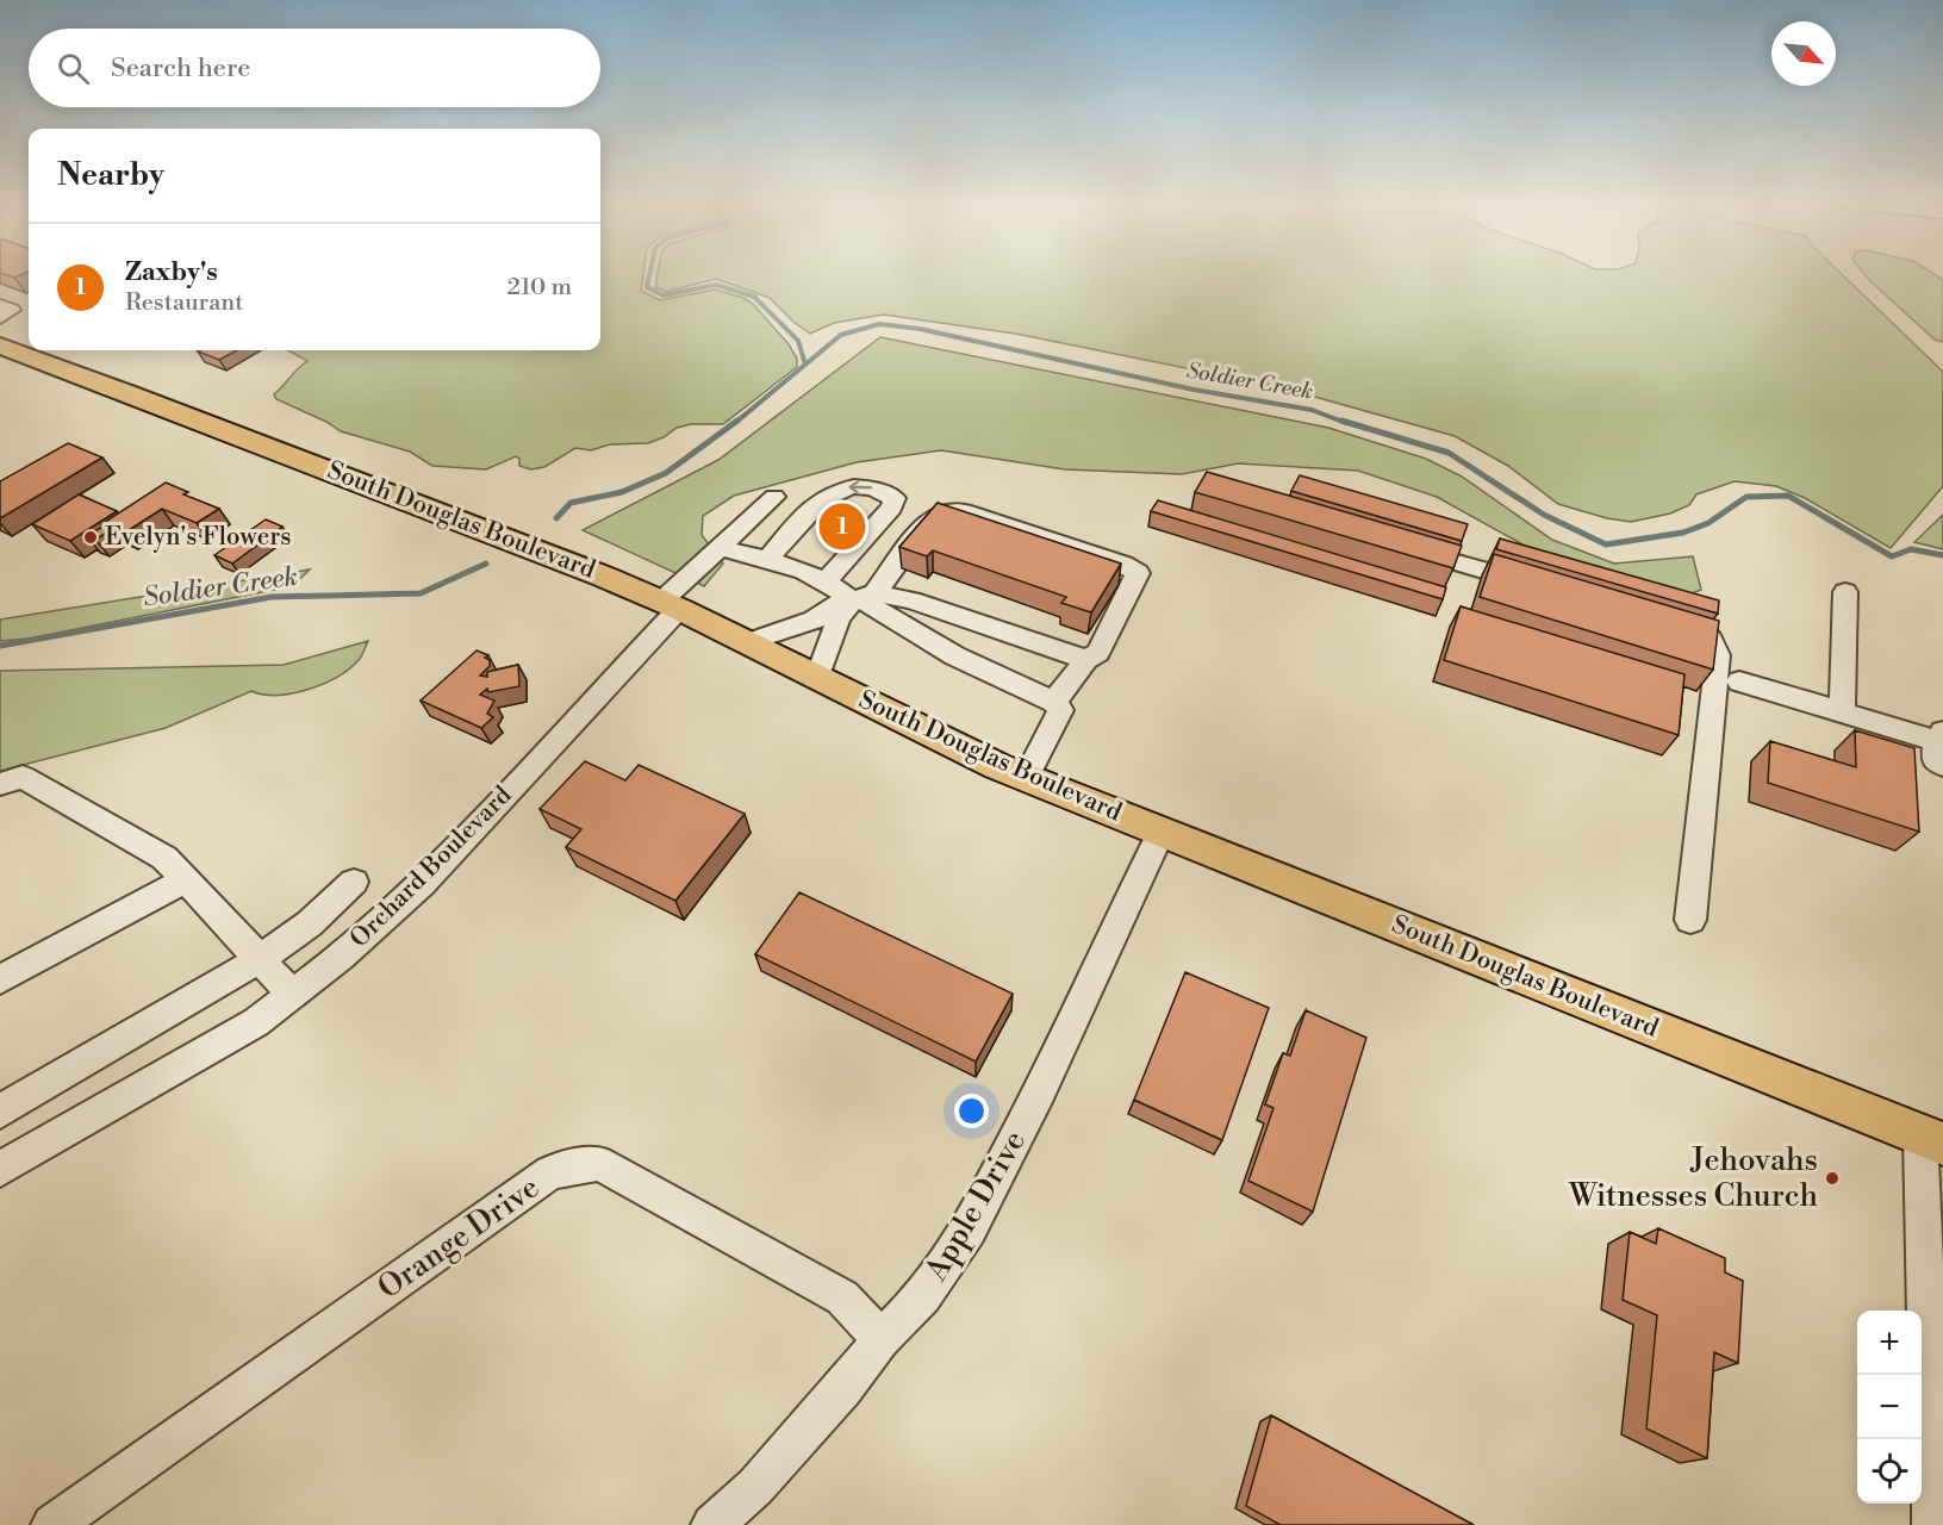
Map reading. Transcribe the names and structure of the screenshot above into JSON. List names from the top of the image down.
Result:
{
  "streets": {
    "main road": ["South Douglas Boulevard"],
    "street": ["Orchard Boulevard", "Apple Drive", "Orange Drive"]
  },
  "crossings": [
    ["South Douglas Boulevard", "Orchard Boulevard"],
    ["South Douglas Boulevard", "Apple Drive"],
    ["Apple Drive", "Orange Drive"]
  ],
  "water": ["Soldier Creek"],
  "places": ["Evelyn's Flowers", "Jehovahs Witnesses Church"],
  "north": "bottom right",
  "page": {
    "search": "Search here",
    "heading": "Nearby",
    "list": [
      {
        "mark": "1",
        "name": "Zaxby's",
        "note": "Restaurant",
        "value": "210 m"
      }
    ],
    "pins": "1",
    "map_buttons": ["+", "−"]
  }
}
